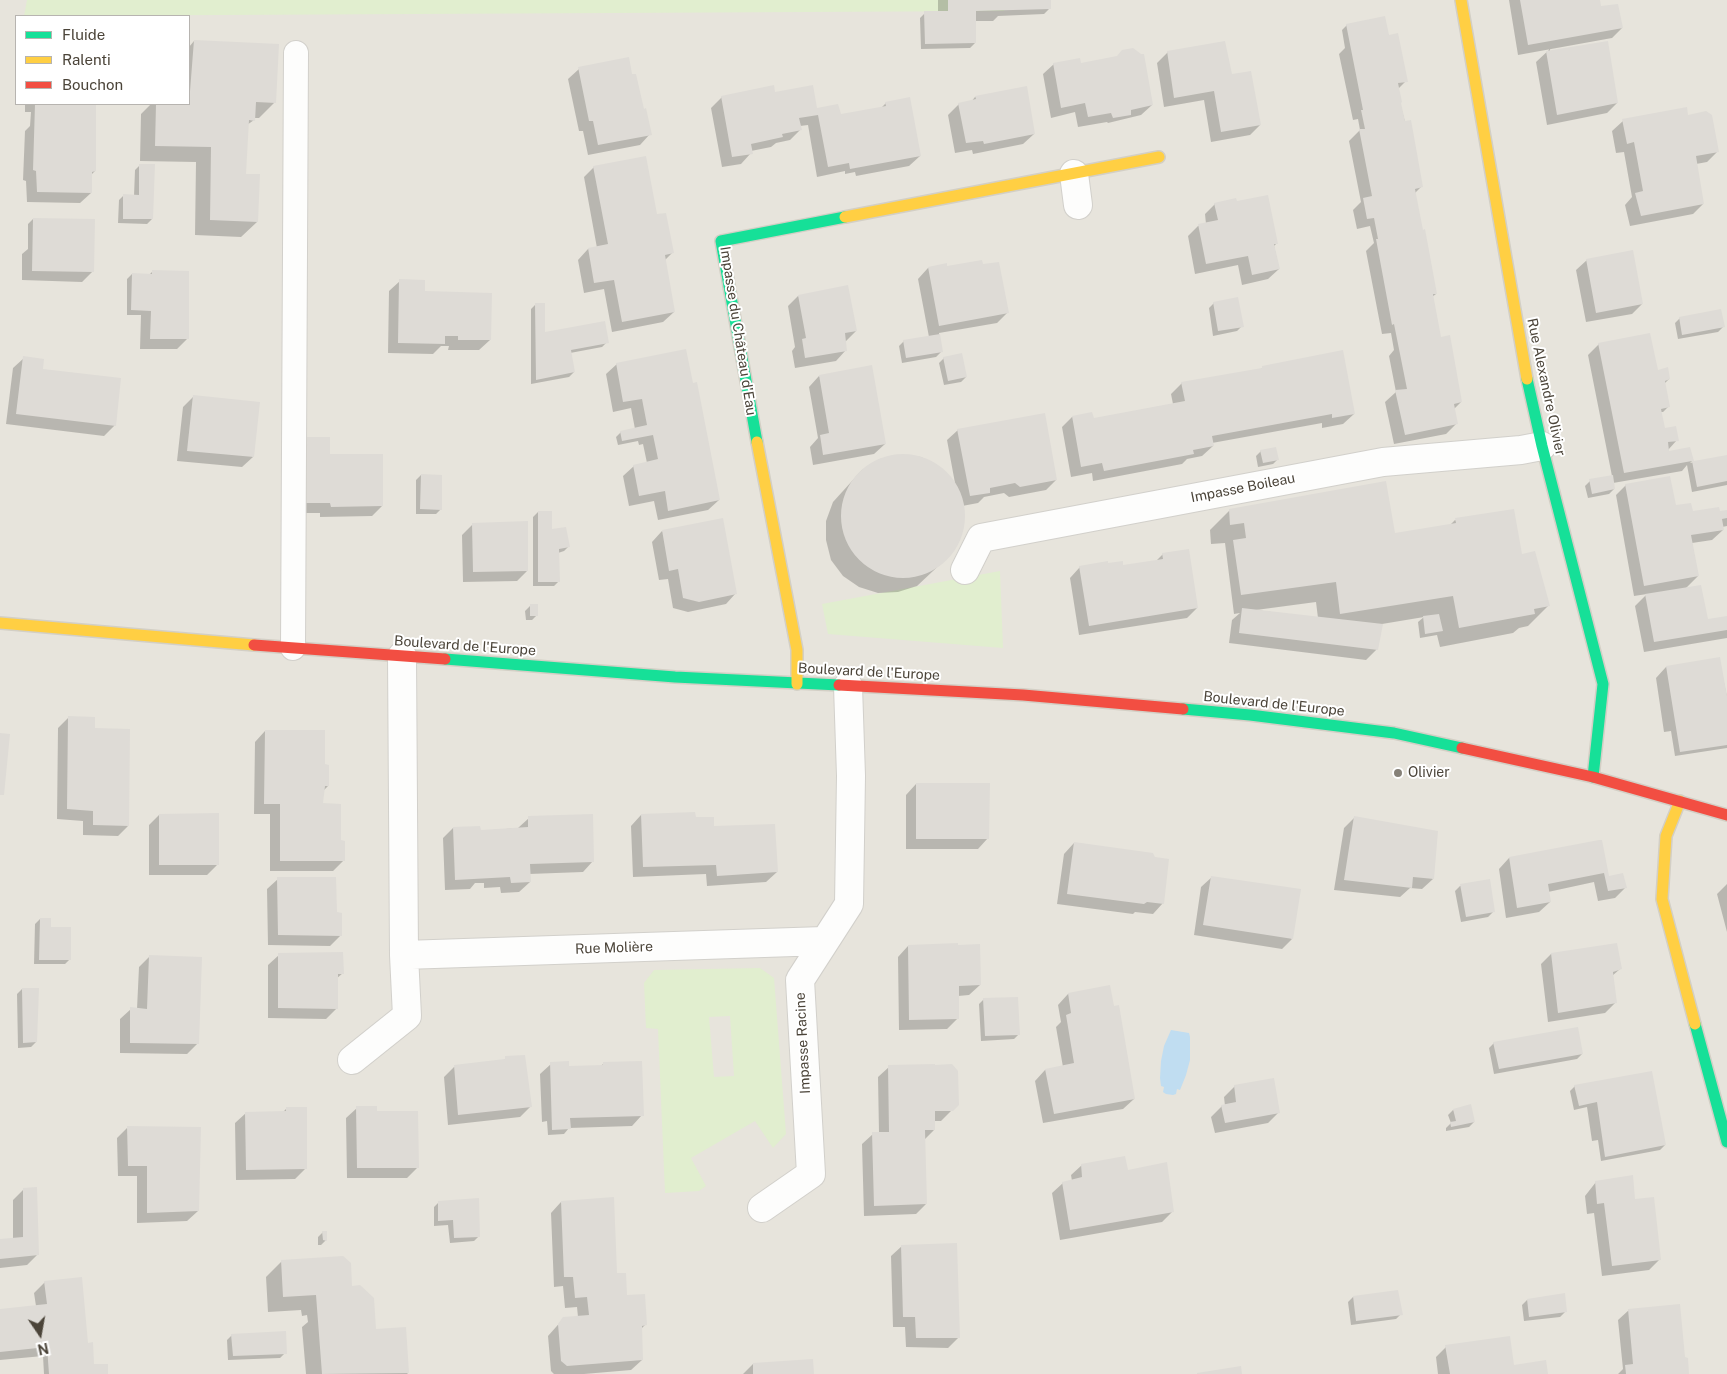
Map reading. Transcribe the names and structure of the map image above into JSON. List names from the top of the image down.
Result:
{
  "streets": {
    "street": [
      "Impasse du Château d'Eau",
      "Rue Alexandre Olivier",
      "Impasse Boileau",
      "Boulevard de l'Europe",
      "Rue Molière",
      "Impasse Racine"
    ]
  },
  "crossings": [
    ["Impasse du Château d'Eau", "Boulevard de l'Europe"],
    ["Rue Alexandre Olivier", "Impasse Boileau"],
    ["Rue Alexandre Olivier", "Boulevard de l'Europe"],
    ["Boulevard de l'Europe", "Impasse Racine"],
    ["Rue Molière", "Impasse Racine"]
  ],
  "places": ["Olivier"],
  "legend": ["Fluide", "Ralenti", "Bouchon"],
  "north": "bottom"
}
